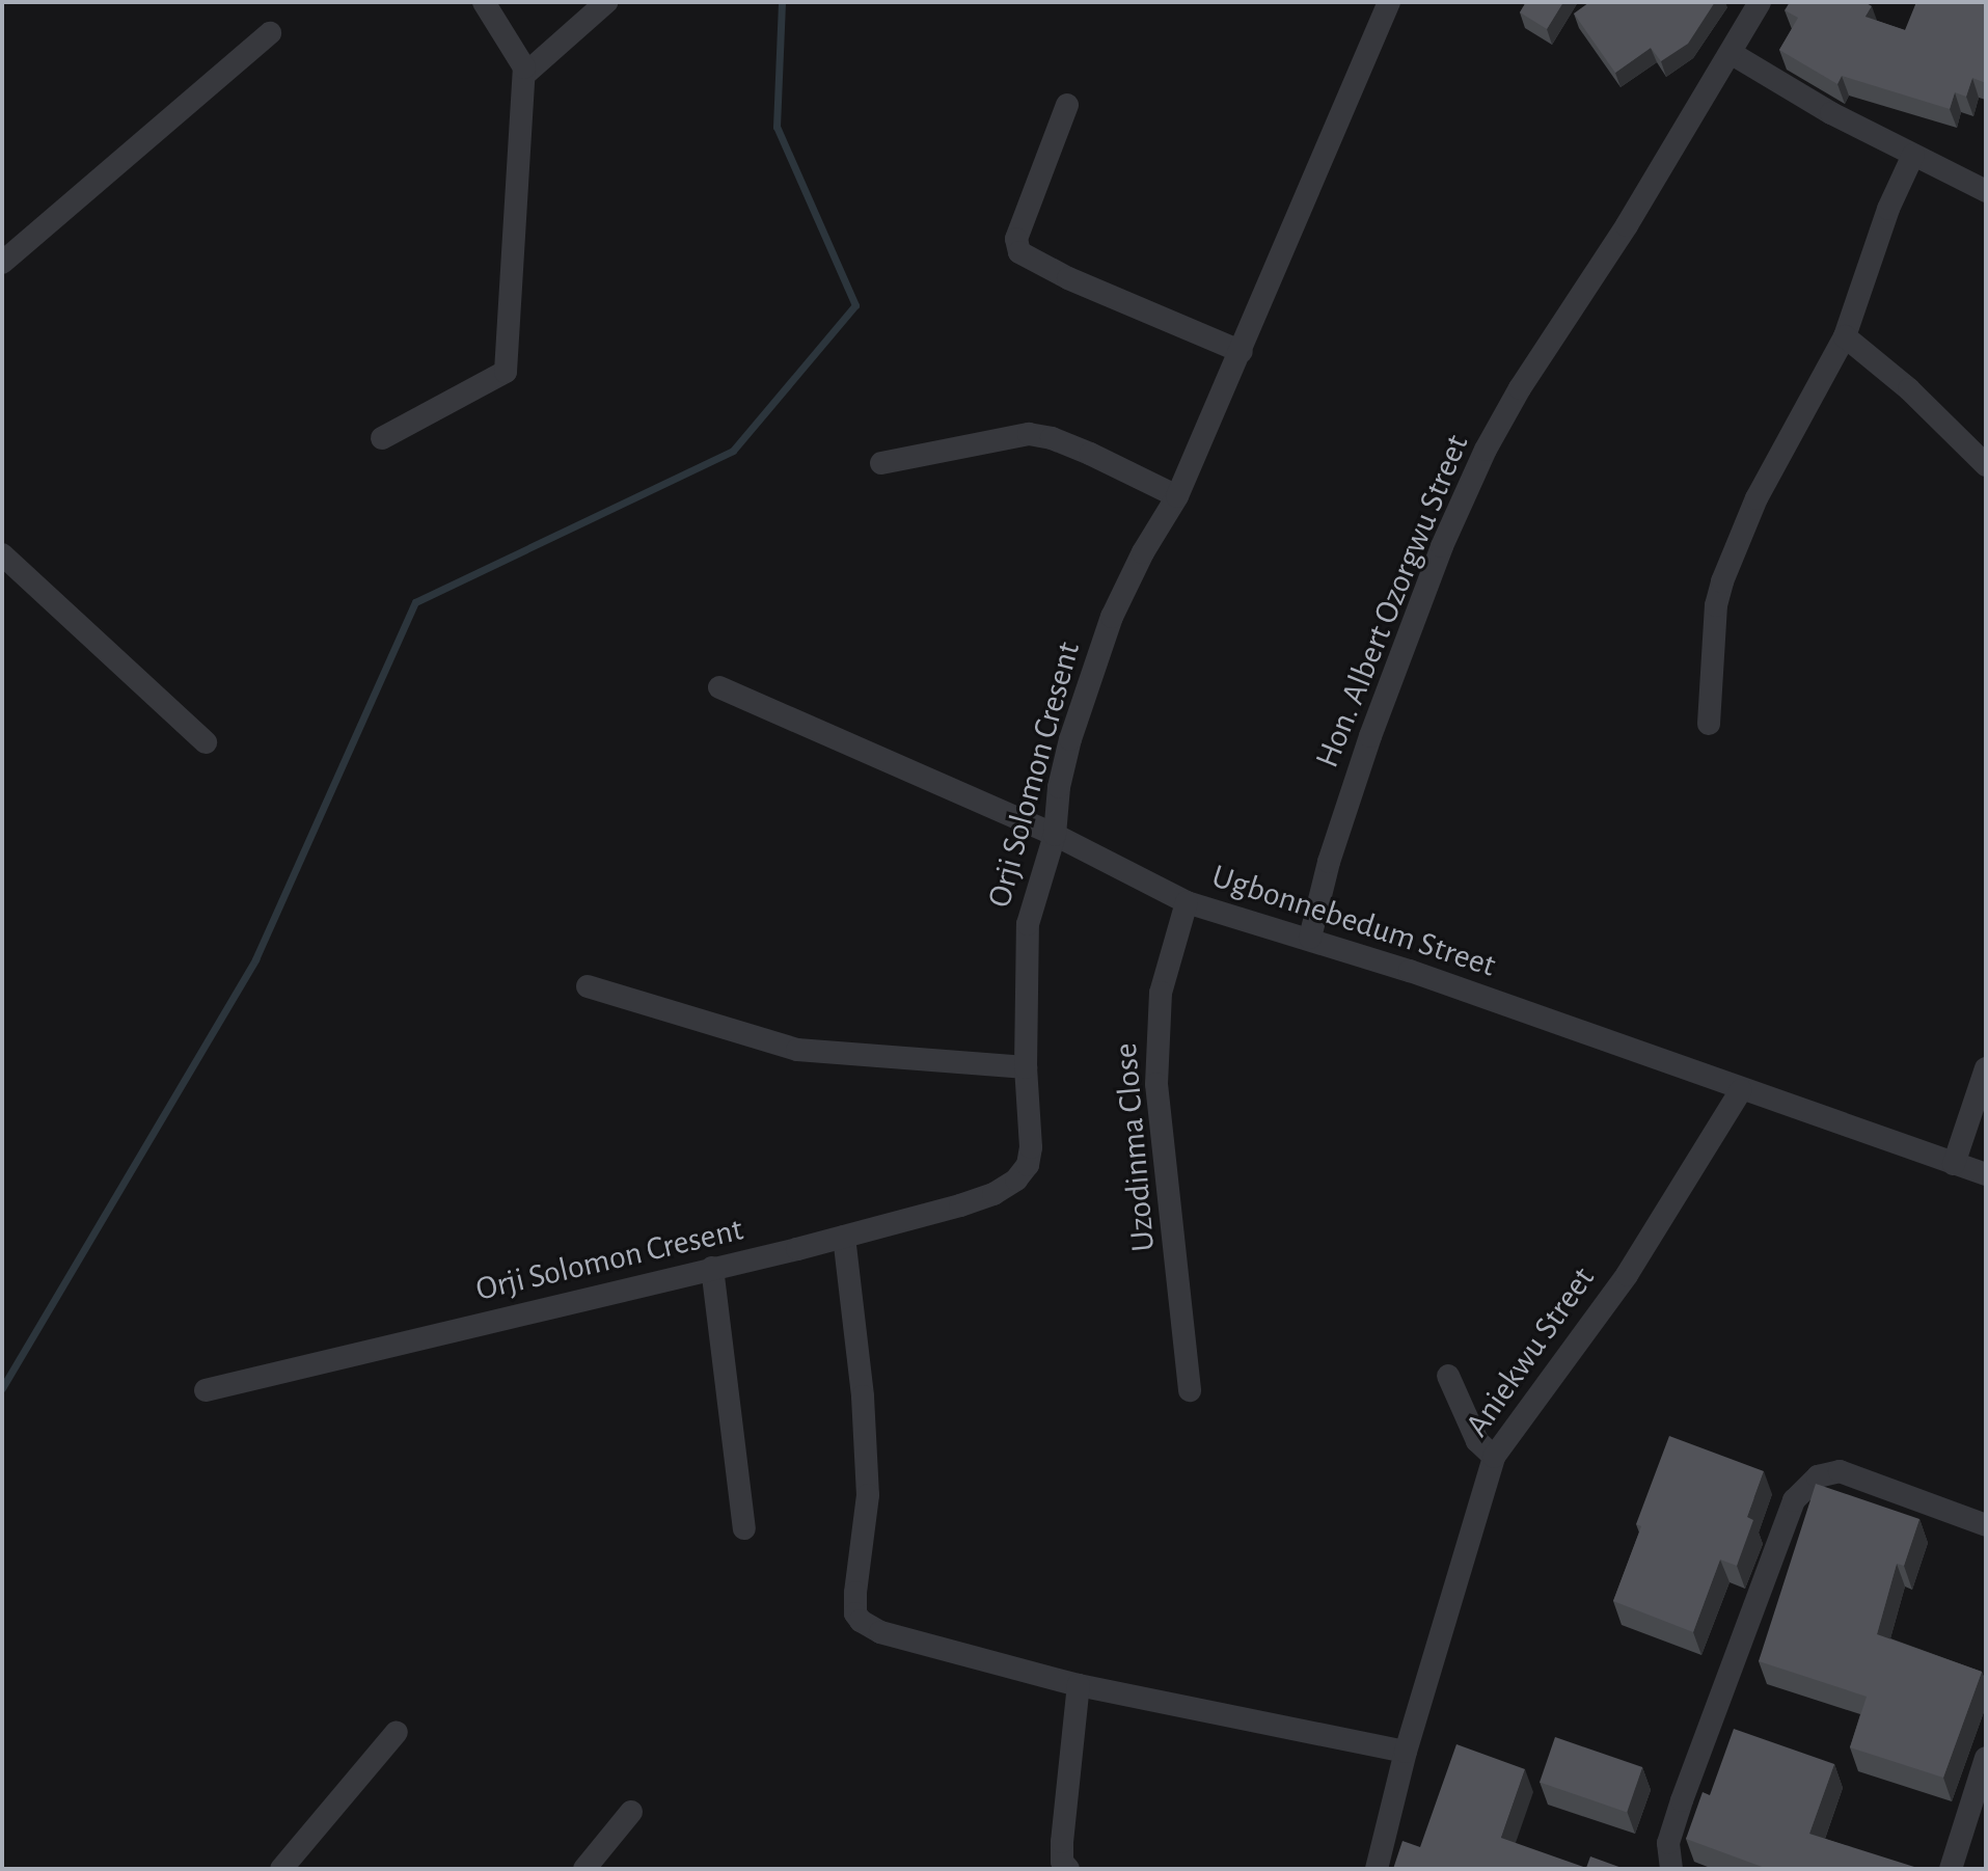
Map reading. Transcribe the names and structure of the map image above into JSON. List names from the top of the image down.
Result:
{
  "streets": {
    "street": [
      "Hon. Albert Ozorgwu Street",
      "Orji Solomon Cresent",
      "Ugbonnebedum Street",
      "Uzodinma Close",
      "Aniekwu Street"
    ]
  },
  "crossings": [
    ["Hon. Albert Ozorgwu Street", "Ugbonnebedum Street"],
    ["Orji Solomon Cresent", "Ugbonnebedum Street"],
    ["Ugbonnebedum Street", "Uzodinma Close"],
    ["Ugbonnebedum Street", "Aniekwu Street"]
  ]
}
